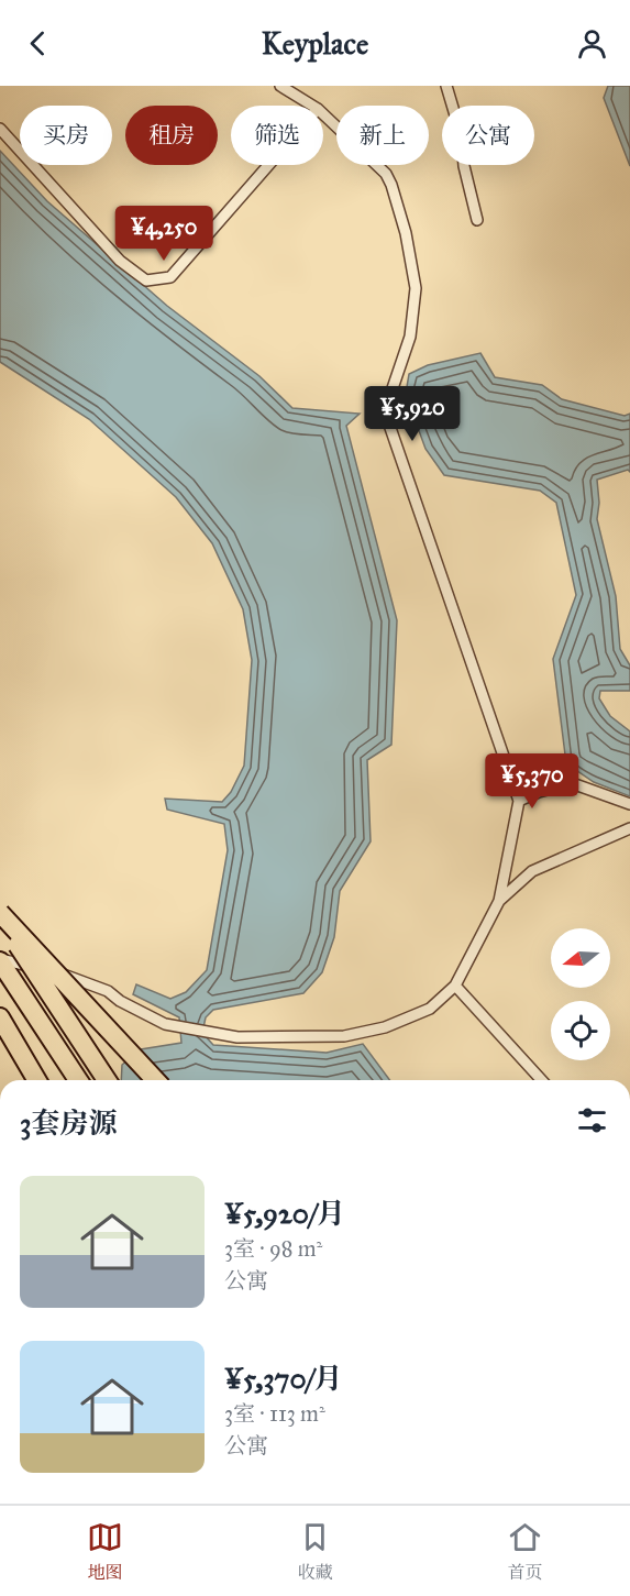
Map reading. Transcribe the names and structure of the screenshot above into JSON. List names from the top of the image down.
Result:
{
  "north": "left",
  "page": {
    "header": "Keyplace",
    "chip": [
      "买房",
      "租房",
      "筛选",
      "新上",
      "公寓"
    ],
    "price": ["¥4,250", "¥5,920", "¥5,370"],
    "heading": "3套房源",
    "list": [
      {
        "name": "¥5,920/月",
        "note": "3室 · 98 m² · 公寓"
      },
      {
        "name": "¥5,370/月",
        "note": "3室 · 113 m² · 公寓"
      }
    ],
    "tabs": ["地图", "收藏", "首页"]
  }
}
